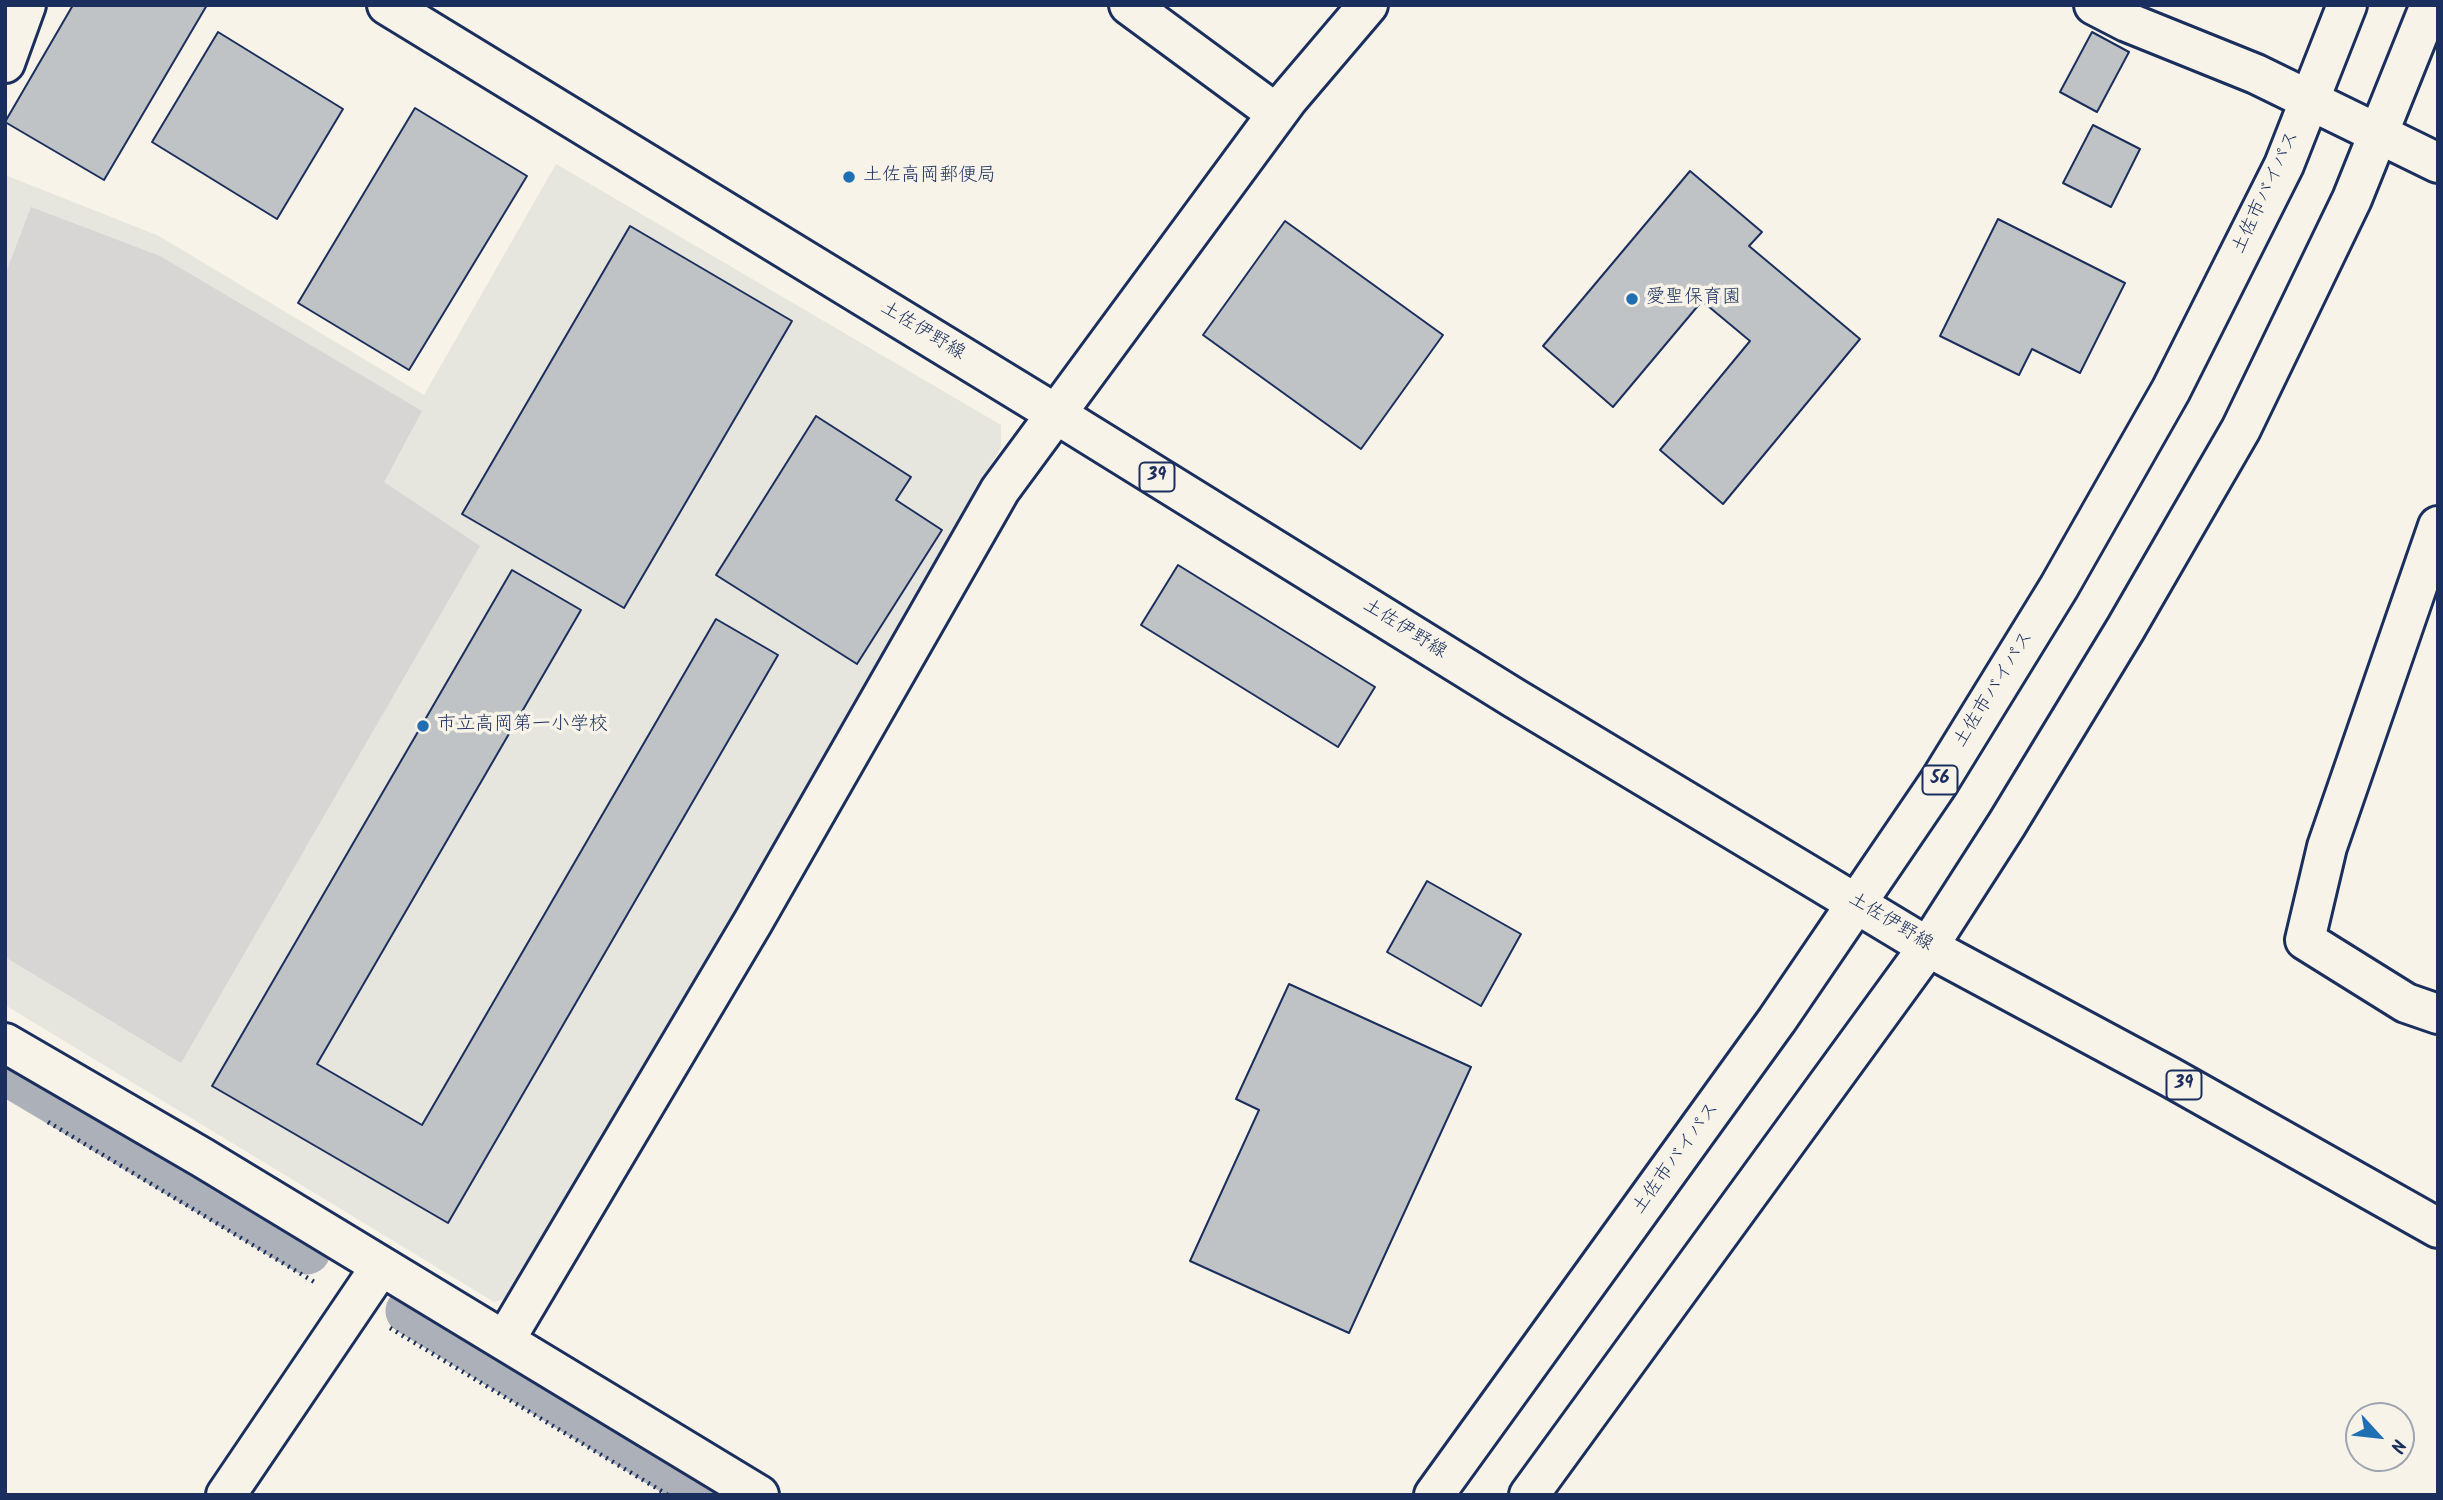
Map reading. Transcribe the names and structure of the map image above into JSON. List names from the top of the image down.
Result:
{
  "streets": {
    "main road": [
      "土佐市バイパス",
      "土佐伊野線",
      "39",
      "56"
    ]
  },
  "crossings": [
    ["土佐市バイパス", "土佐伊野線"]
  ],
  "places": ["土佐高岡郵便局", "愛聖保育園", "市立高岡第一小学校"],
  "north": "bottom right"
}
